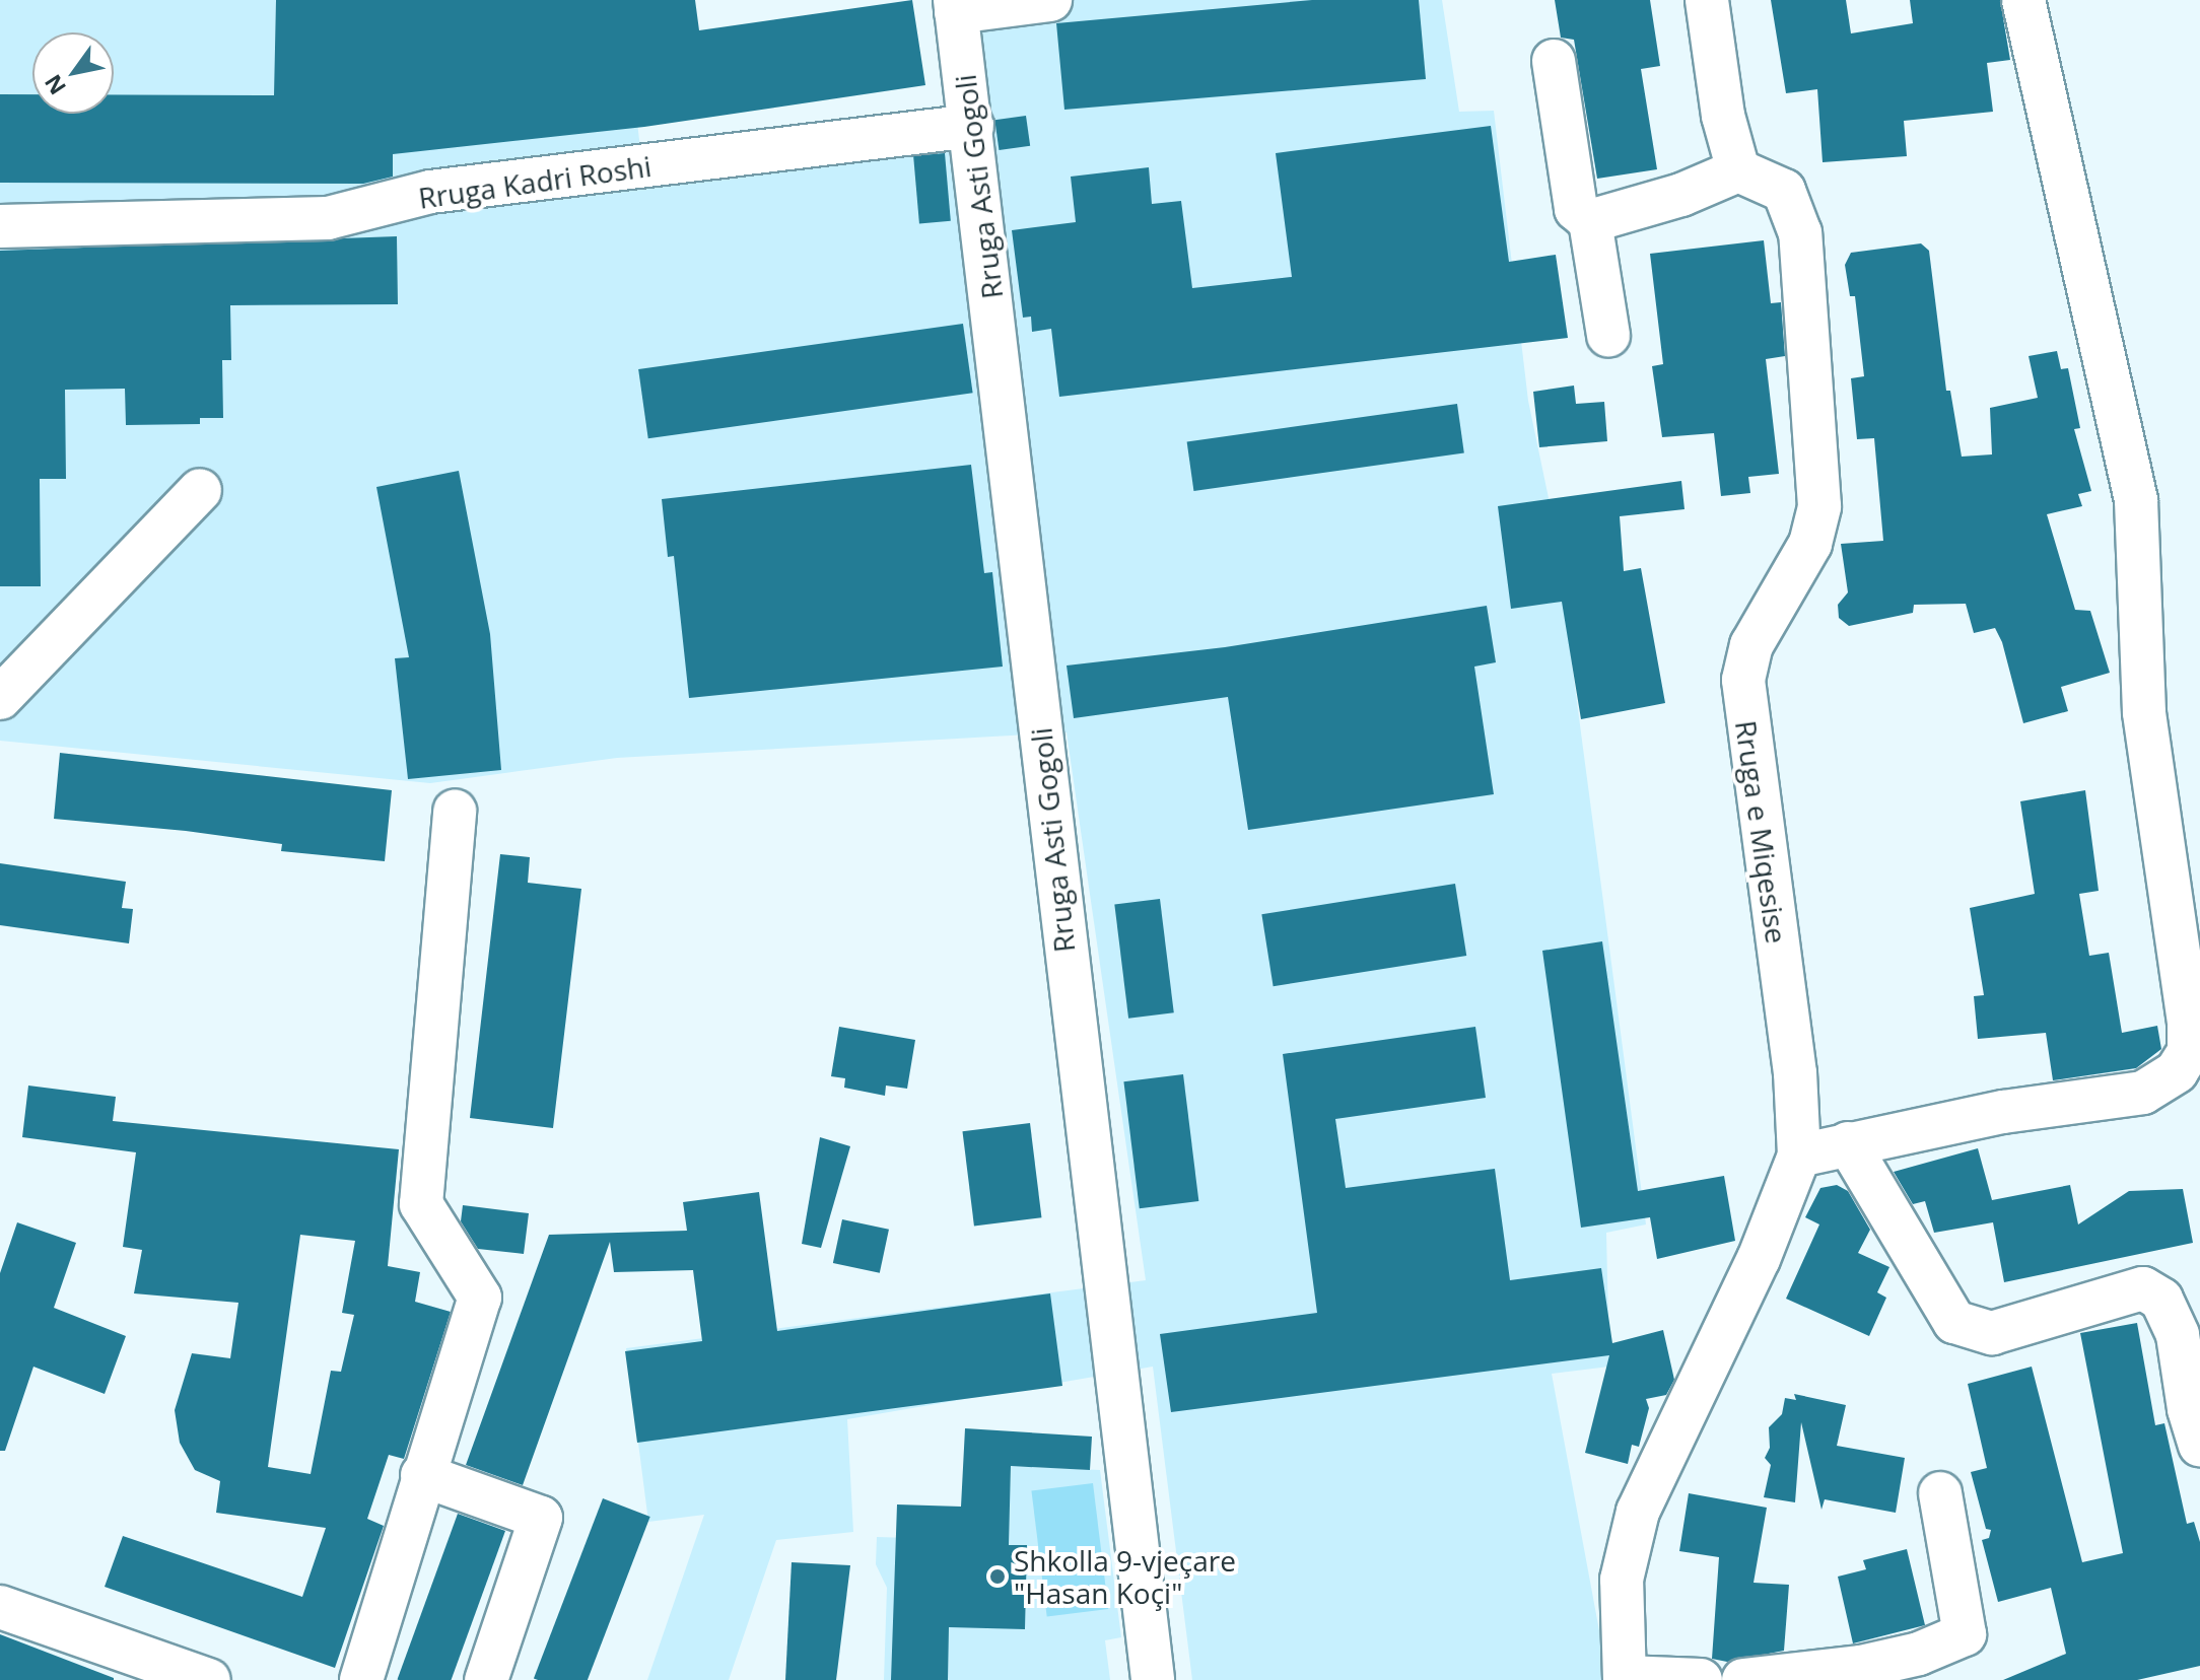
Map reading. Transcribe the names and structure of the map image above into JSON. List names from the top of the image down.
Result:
{
  "streets": {
    "street": ["Rruga Kadri Roshi", "Rruga Asti Gogoli", "Rruga e Miqesise"]
  },
  "crossings": [
    ["Rruga Kadri Roshi", "Rruga Asti Gogoli"]
  ],
  "places": ["Shkolla 9-vjeçare \"Hasan Koçi\""],
  "north": "bottom left"
}
